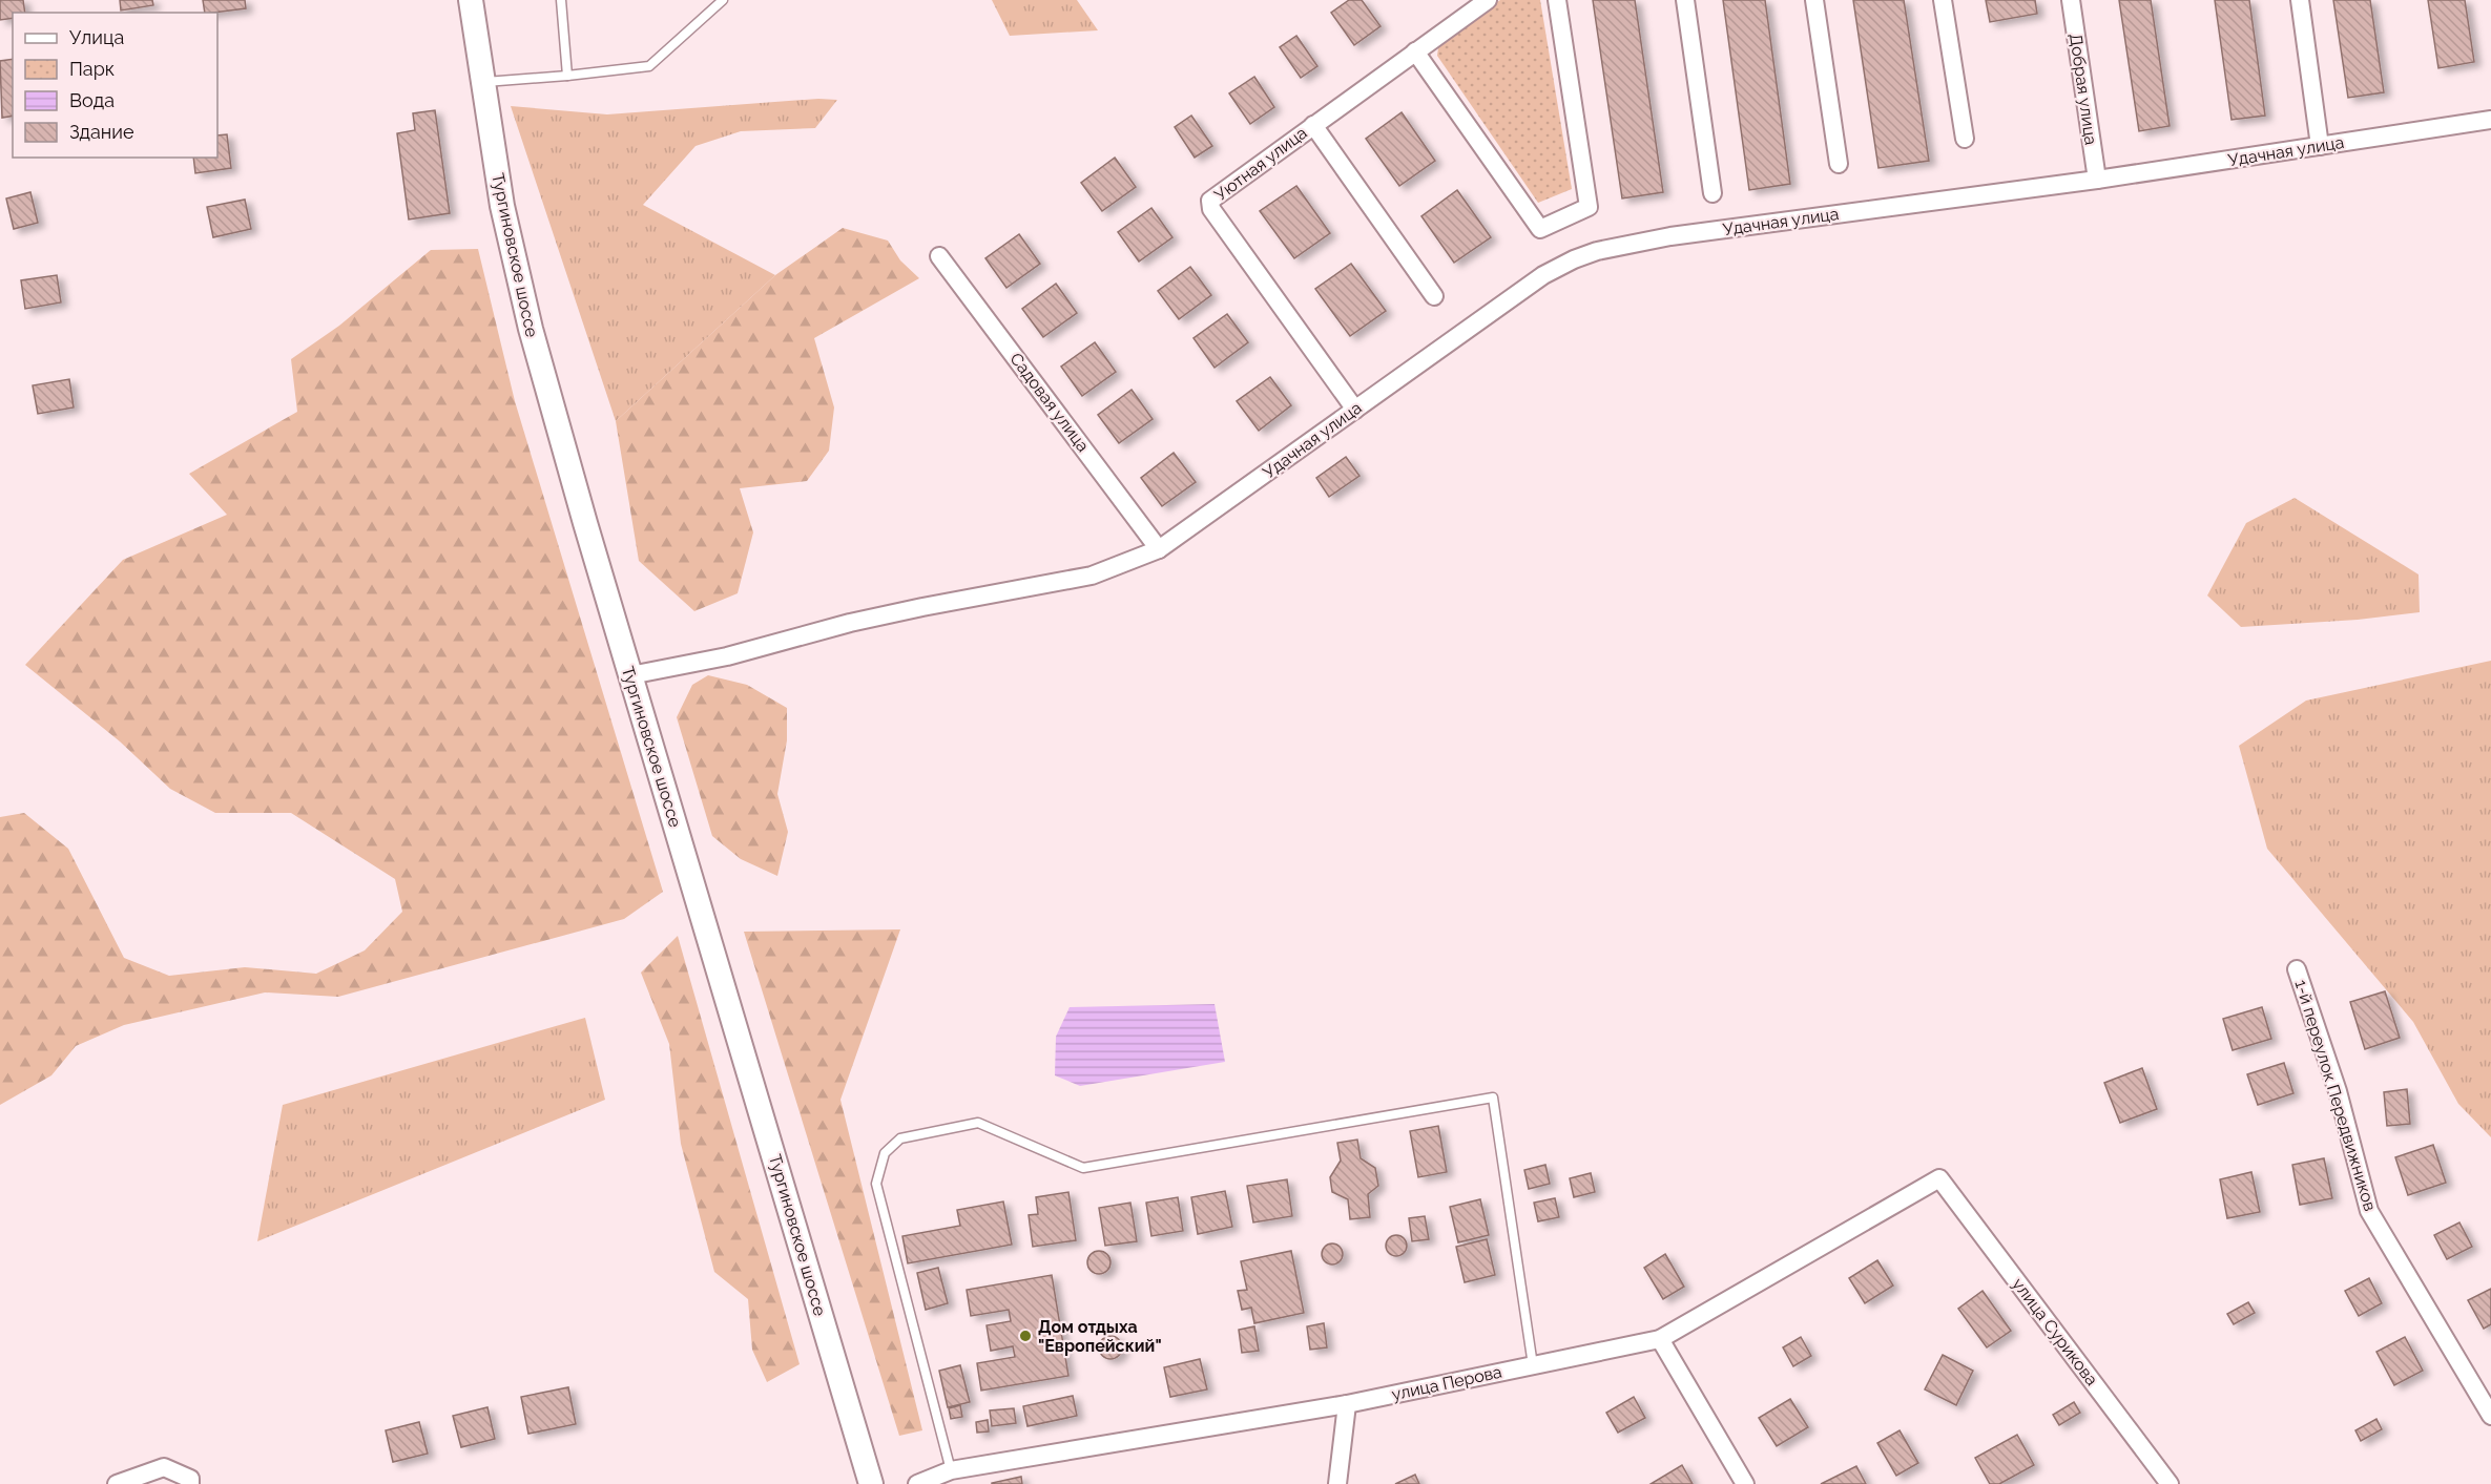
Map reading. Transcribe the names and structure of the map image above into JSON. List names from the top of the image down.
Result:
{
  "streets": {
    "main road": ["Тургиновское шоссе"],
    "street": [
      "Добрая улица",
      "Удачная улица",
      "Уютная улица",
      "Садовая улица",
      "1-й переулок Передвижников",
      "улица Сурикова",
      "улица Перова"
    ]
  },
  "crossings": [
    ["Добрая улица", "Удачная улица"],
    ["Удачная улица", "Уютная улица"],
    ["Удачная улица", "Тургиновское шоссе"],
    ["Удачная улица", "Садовая улица"],
    ["улица Сурикова", "улица Перова"]
  ],
  "places": ["Дом отдыха \"Европейский\""],
  "legend": [
    "Улица",
    "Парк",
    "Вода",
    "Здание"
  ]
}
